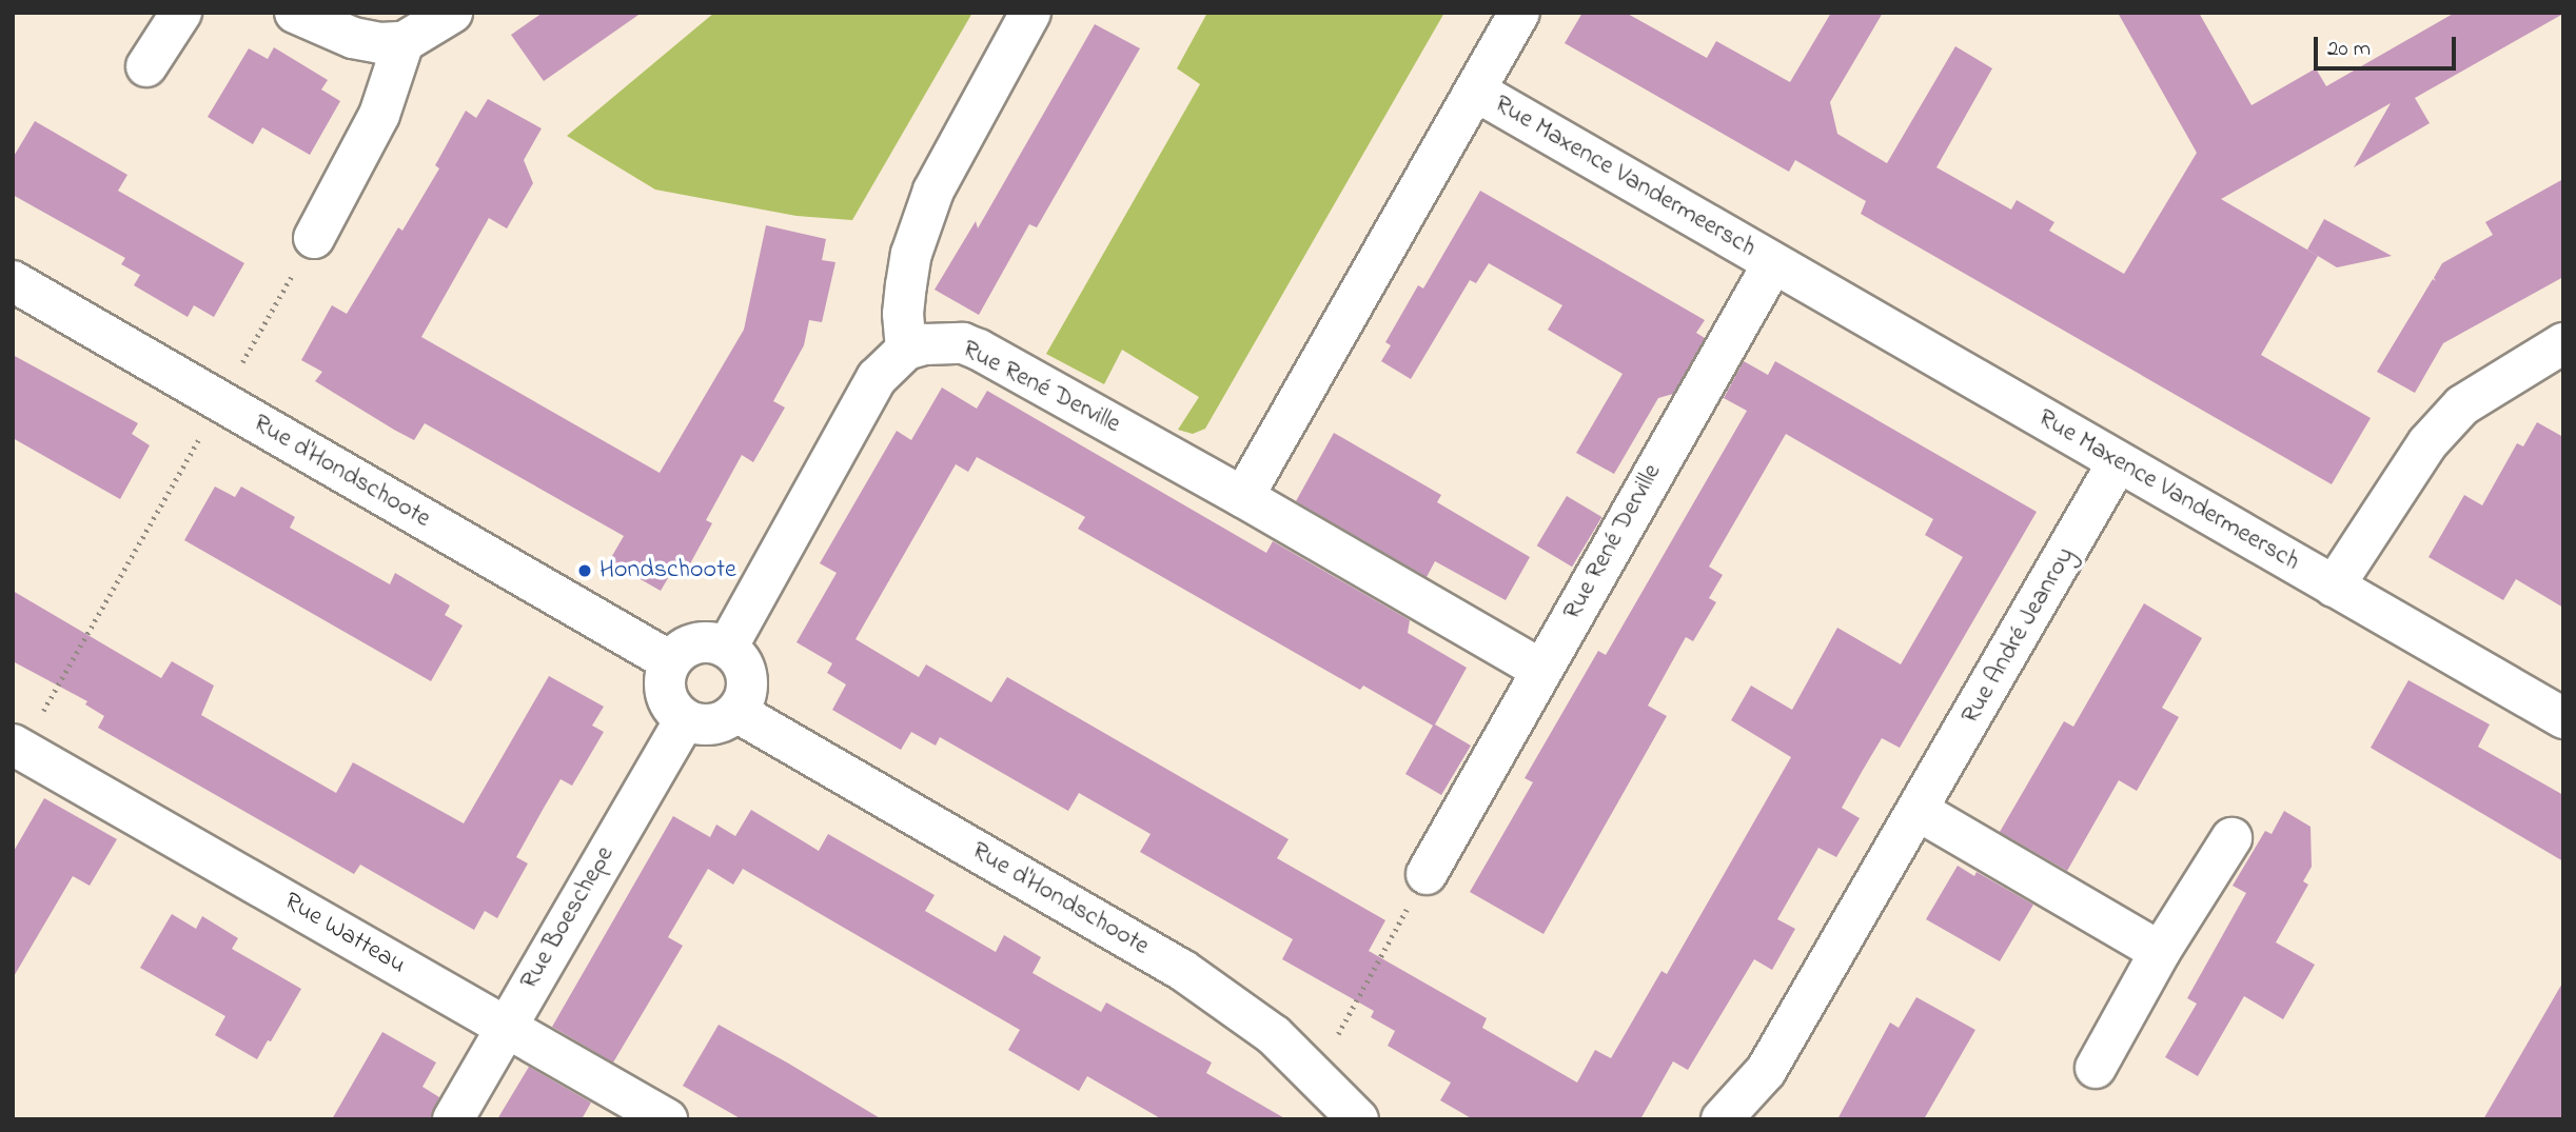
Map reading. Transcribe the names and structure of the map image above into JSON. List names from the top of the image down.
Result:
{
  "streets": {
    "street": [
      "Rue Maxence Vandermeersch",
      "Rue René Derville",
      "Rue d'Hondschoote",
      "Rue André Jeanroy",
      "Rue Boeschepe",
      "Rue Watteau"
    ]
  },
  "crossings": [
    ["Rue Maxence Vandermeersch", "Rue René Derville"],
    ["Rue Maxence Vandermeersch", "Rue André Jeanroy"],
    ["Rue d'Hondschoote", "Rue Boeschepe"],
    ["Rue Boeschepe", "Rue Watteau"]
  ],
  "places": ["Hondschoote"],
  "scale_bar": "20 m"
}
